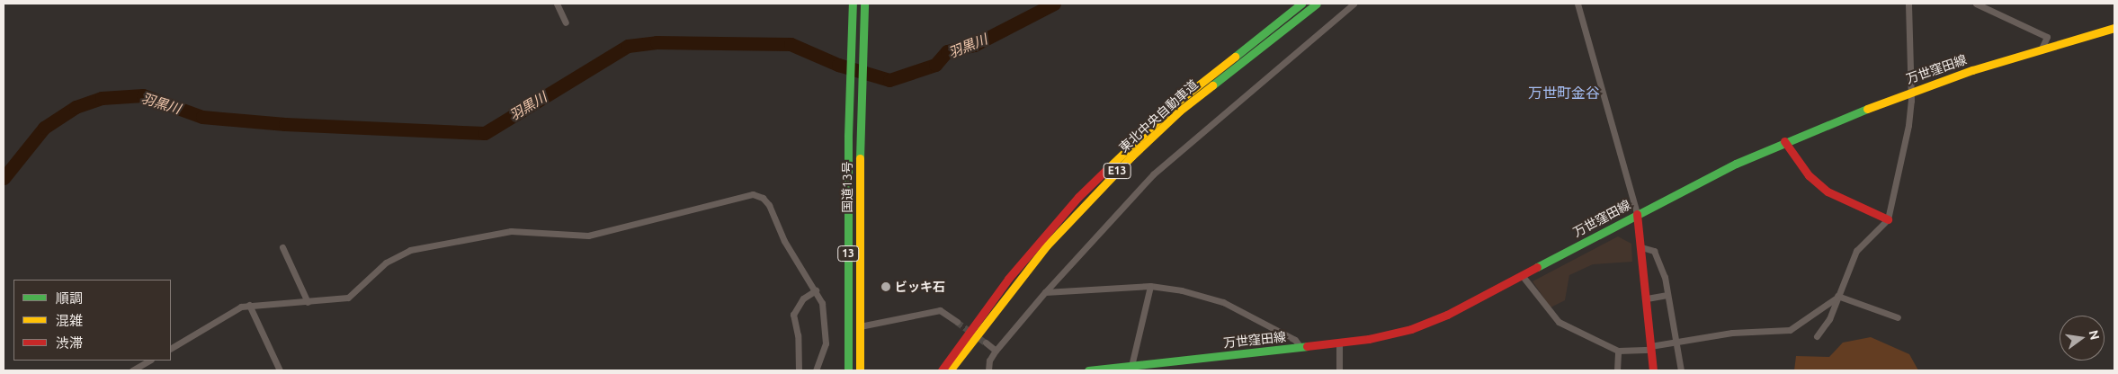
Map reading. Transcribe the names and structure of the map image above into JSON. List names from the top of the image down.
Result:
{
  "streets": {
    "main road": [
      "万世窪田線",
      "東北中央自動車道",
      "E13",
      "国道13号",
      "13"
    ]
  },
  "districts": ["万世町金谷"],
  "water": ["羽黒川"],
  "places": ["ビッキ石"],
  "legend": ["順調", "混雑", "渋滞"],
  "north": "right"
}
